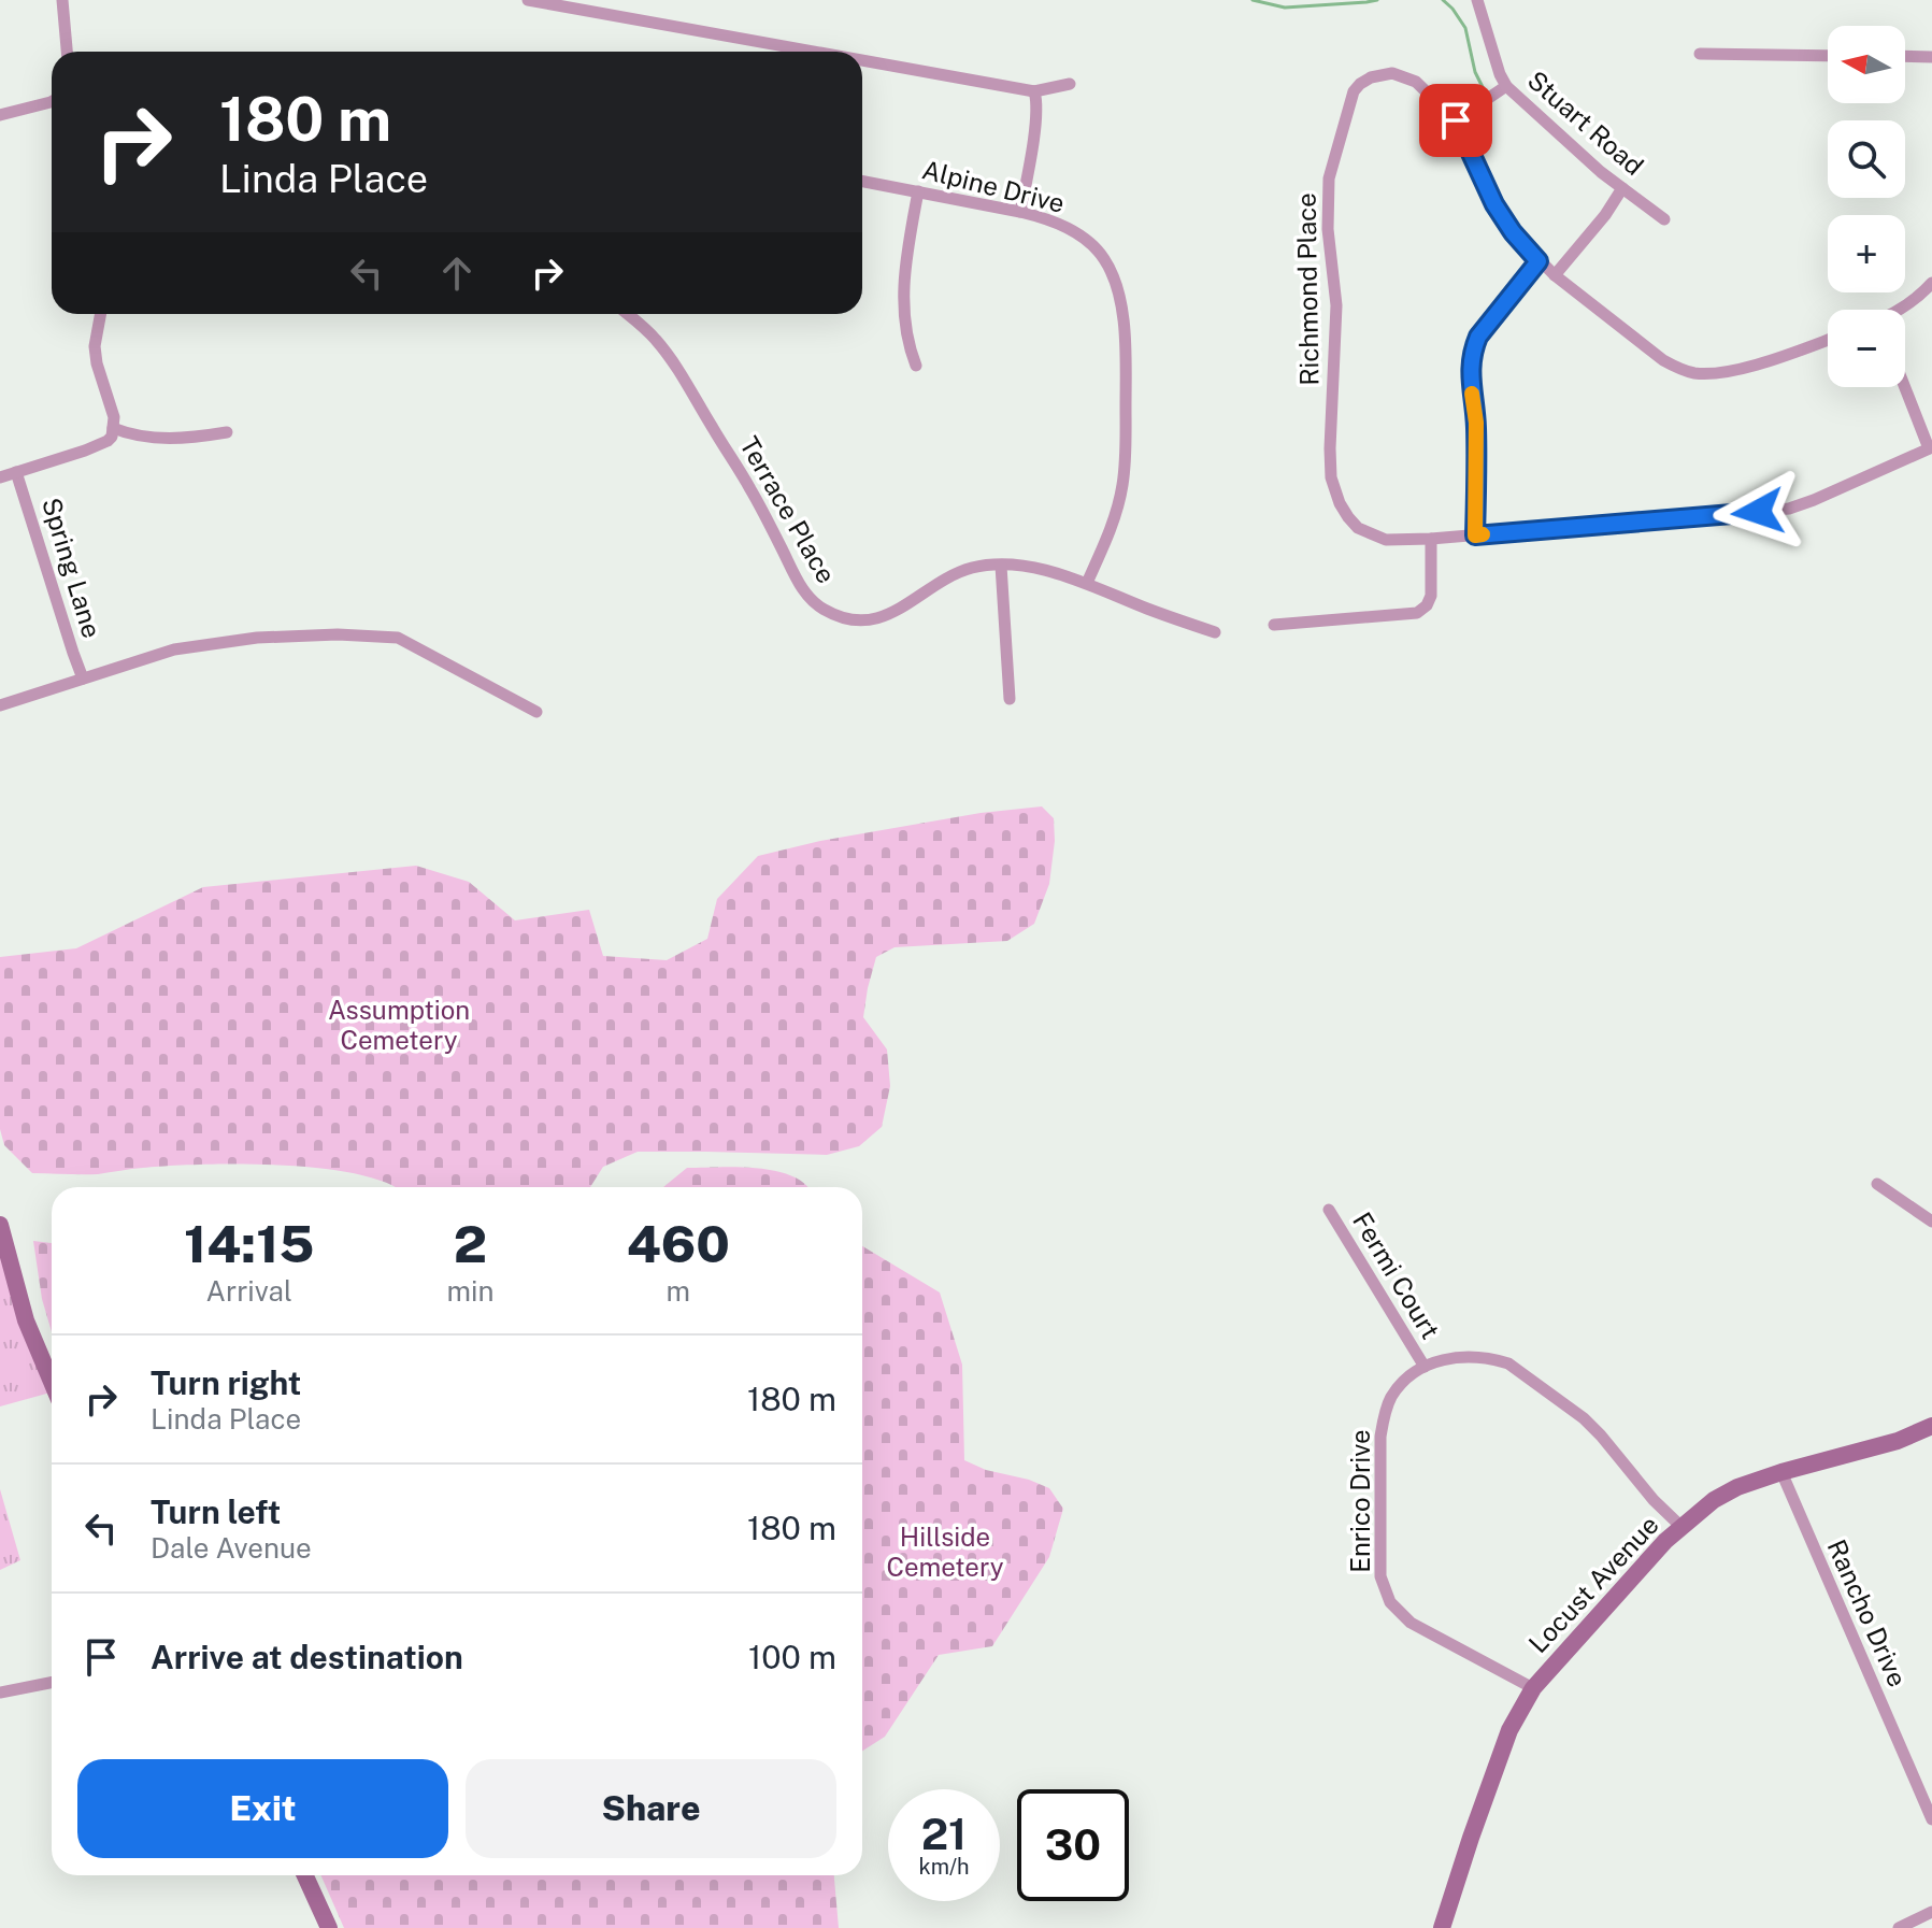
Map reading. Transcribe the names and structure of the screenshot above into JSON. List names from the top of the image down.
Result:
{
  "streets": {
    "street": [
      "Stuart Road",
      "Alpine Drive",
      "Richmond Place",
      "Terrace Place",
      "Spring Lane",
      "Fermi Court",
      "Enrico Drive",
      "Locust Avenue",
      "Rancho Drive"
    ]
  },
  "crossings": [
    ["Alpine Drive", "Terrace Place"],
    ["Fermi Court", "Enrico Drive"],
    ["Fermi Court", "Locust Avenue"],
    ["Enrico Drive", "Locust Avenue"],
    ["Locust Avenue", "Rancho Drive"]
  ],
  "parks": ["Assumption Cemetery", "Hillside Cemetery"],
  "north": "left",
  "page": {
    "map_buttons": ["+", "−"],
    "turn": ["180 m", "Linda Place"],
    "eta": [
      "14:15",
      "Arrival",
      "2",
      "min",
      "460",
      "m"
    ],
    "list": [
      {
        "name": "Turn right",
        "note": "Linda Place",
        "value": "180 m"
      },
      {
        "name": "Turn left",
        "note": "Dale Avenue",
        "value": "180 m"
      },
      {
        "name": "Arrive at destination",
        "value": "100 m"
      }
    ],
    "buttons": ["Exit", "Share"],
    "speed": "21 km/h",
    "limit": "30"
  }
}
